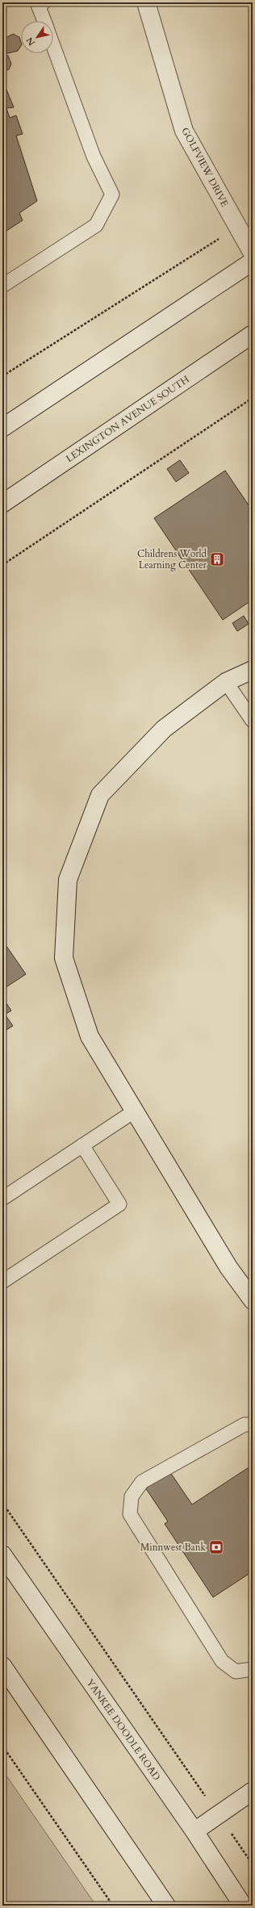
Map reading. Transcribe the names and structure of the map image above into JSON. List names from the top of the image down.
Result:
{
  "streets": {
    "street": ["GOLFVIEW DRIVE", "LEXINGTON AVENUE SOUTH", "YANKEE DOODLE ROAD"]
  },
  "places": {
    "building": ["Childrens World Learning Center"],
    "bank": ["Minnwest Bank"]
  },
  "north": "bottom left"
}
